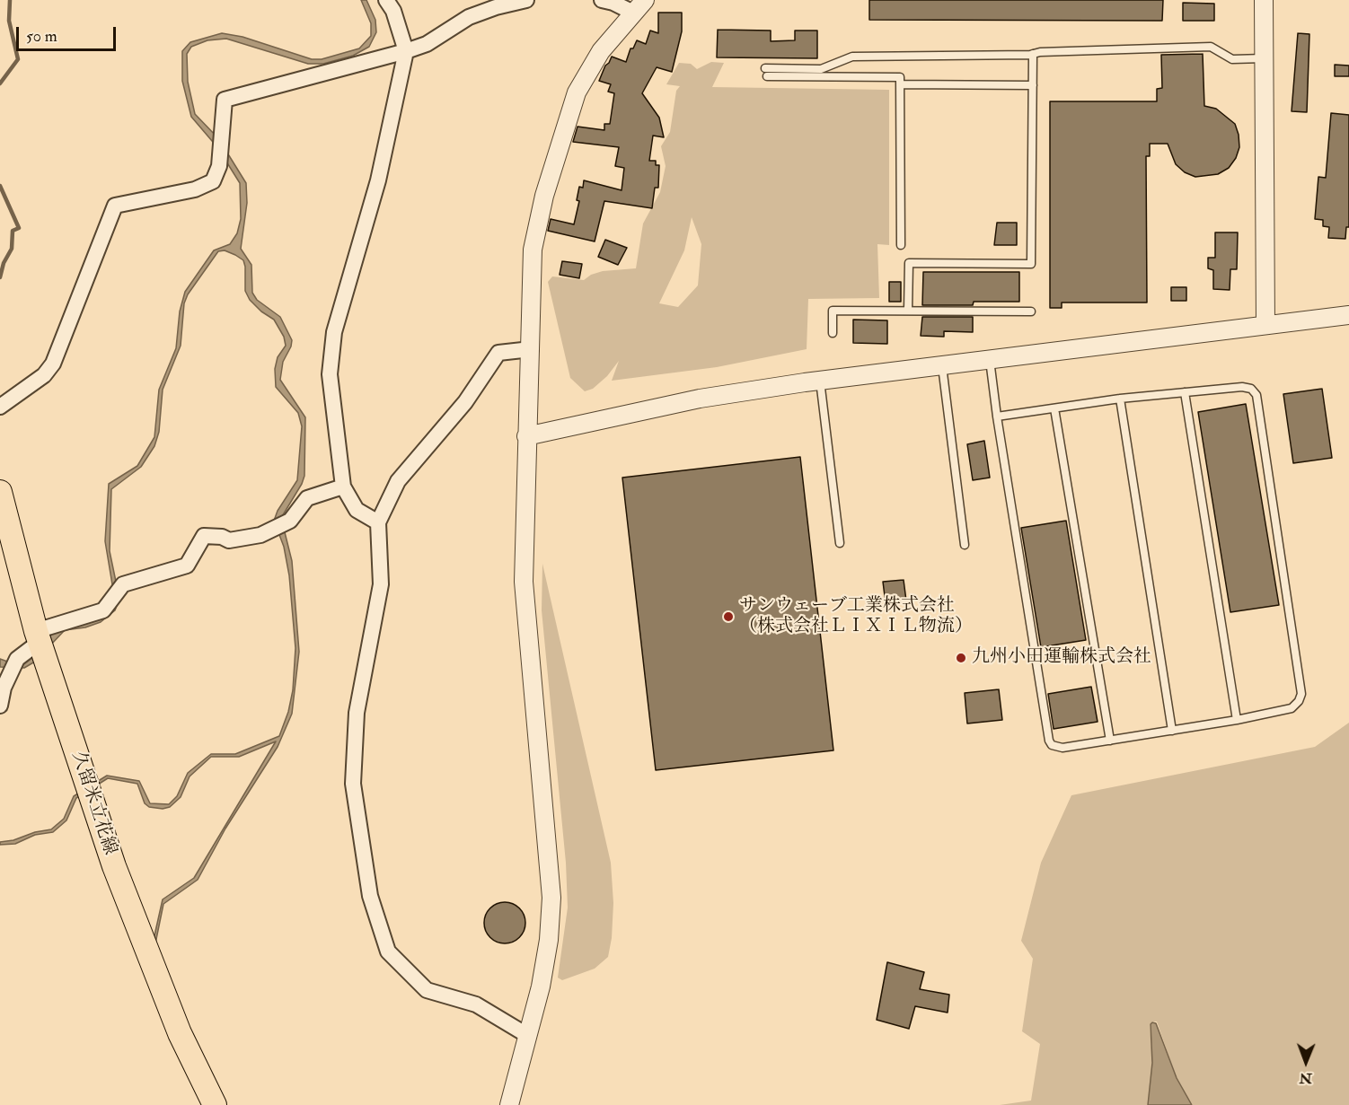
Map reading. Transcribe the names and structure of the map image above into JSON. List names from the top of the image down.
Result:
{
  "streets": {
    "main road": ["久留米立花線"]
  },
  "places": ["サンウェーブ工業株式会社 （株式会社ＬＩＸＩＬ物流）", "九州小田運輸株式会社"],
  "scale_bar": "50 m",
  "north": "bottom"
}
